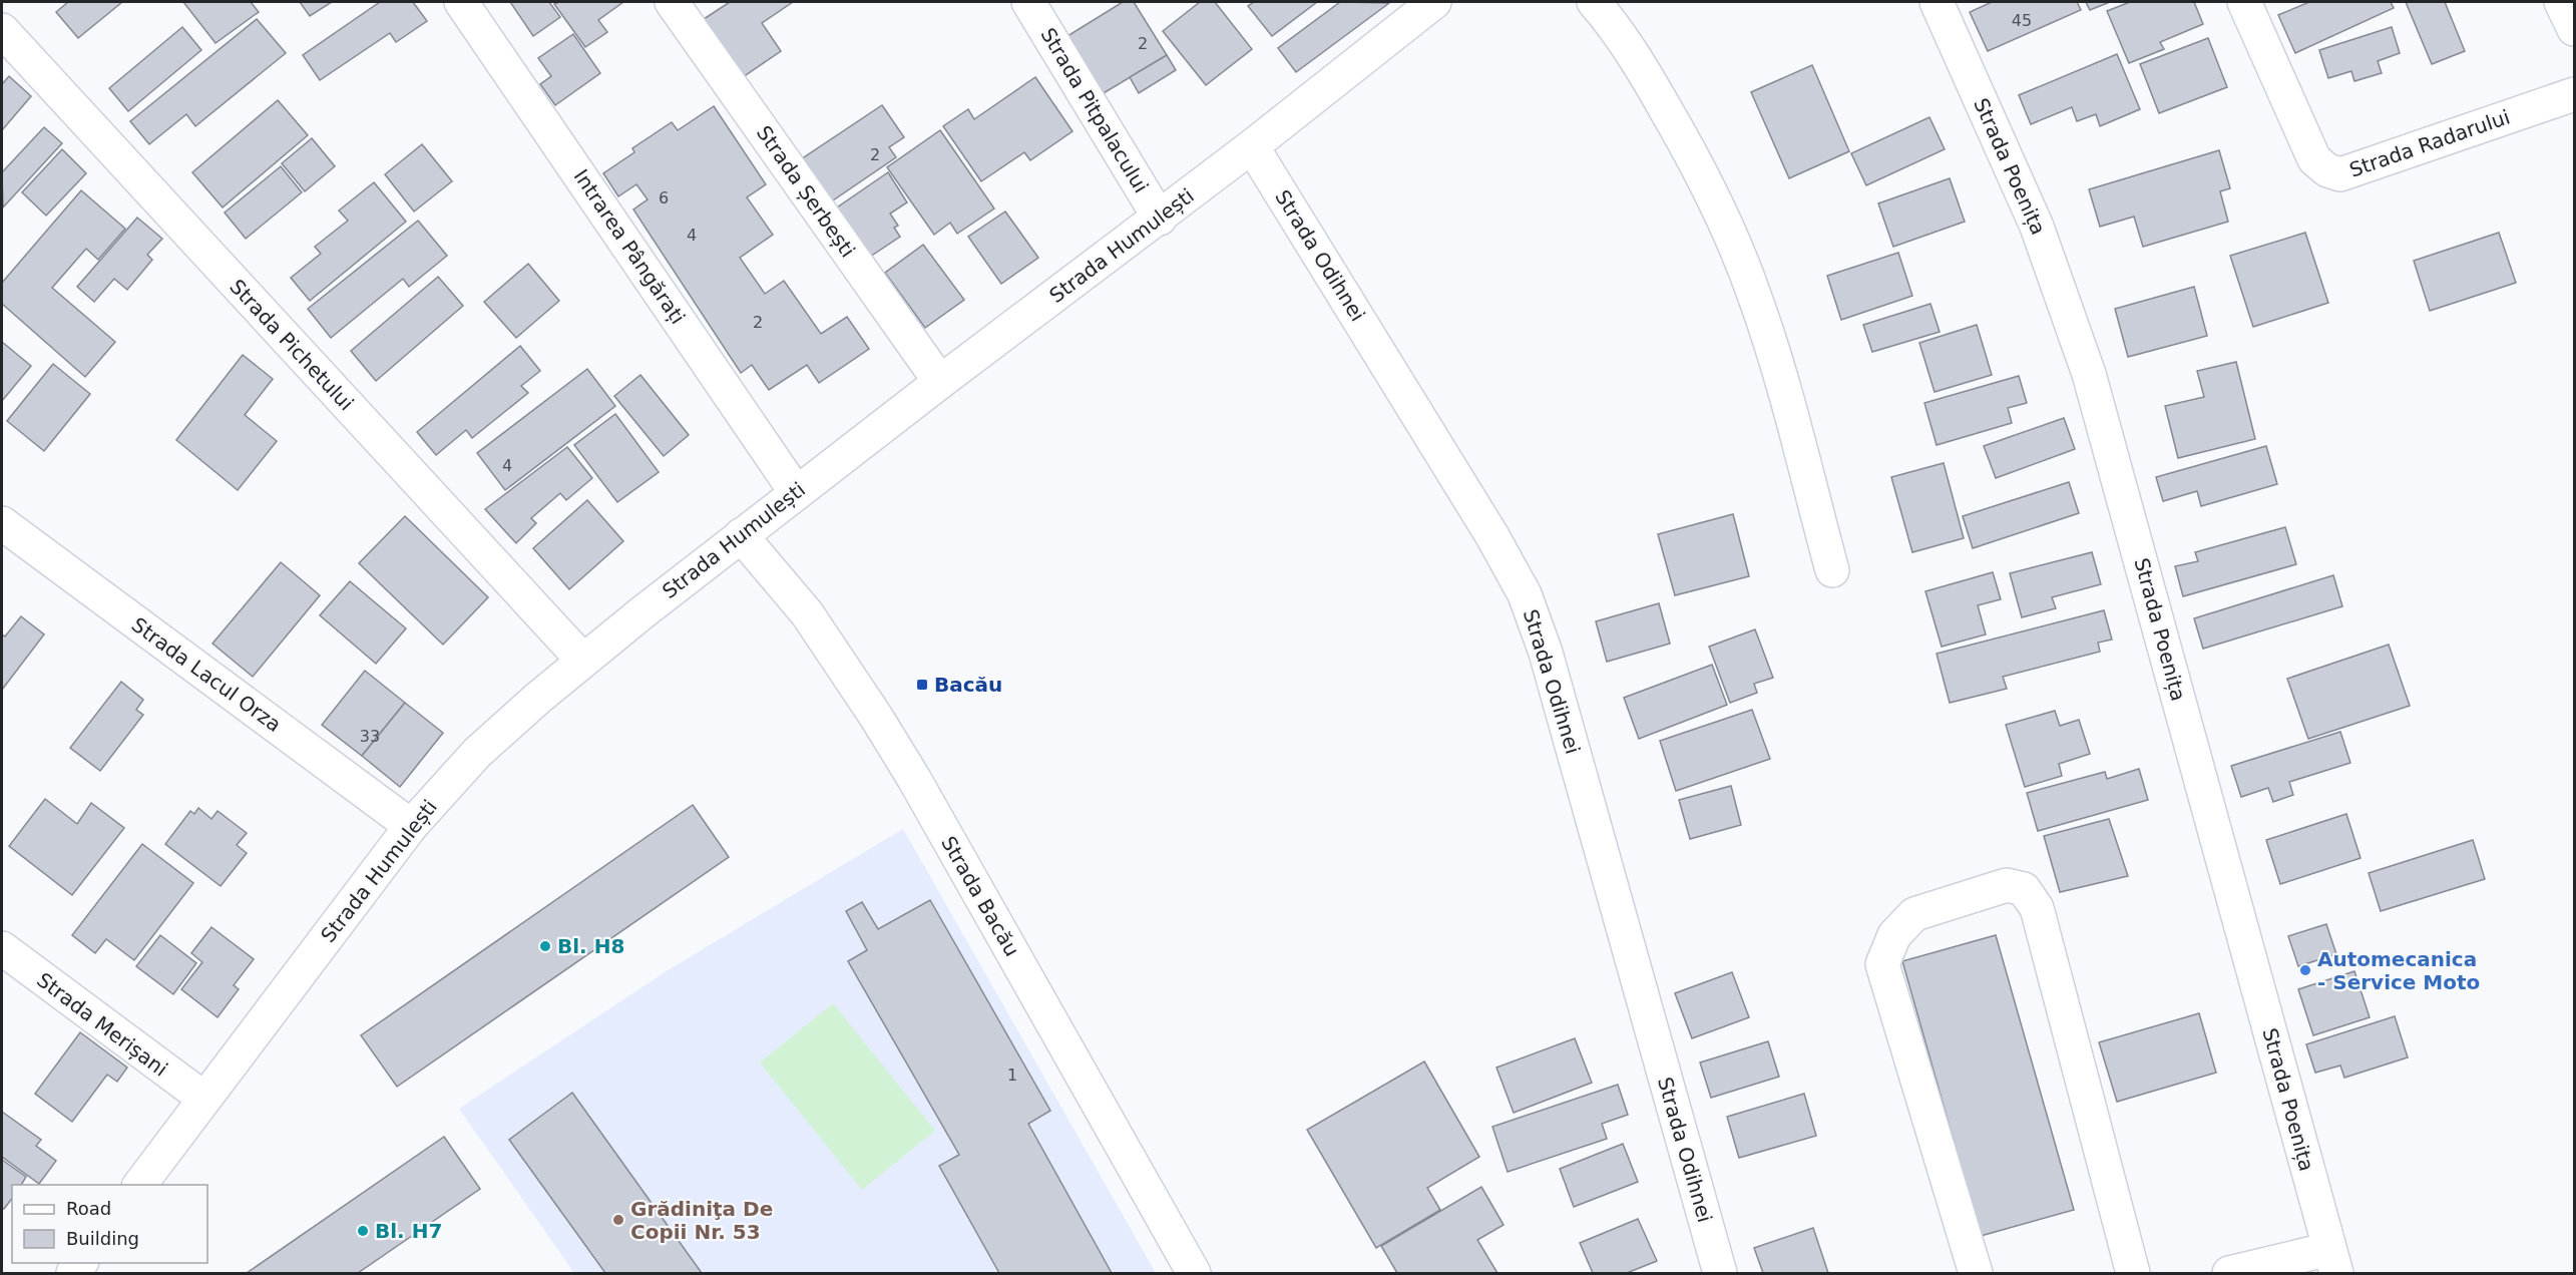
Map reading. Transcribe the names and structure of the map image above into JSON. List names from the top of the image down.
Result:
{
  "streets": {
    "street": [
      "Strada Pitpalacului",
      "Strada Radarului",
      "Strada Poenița",
      "Strada Șerbești",
      "Strada Humulești",
      "Intrarea Pângărați",
      "Strada Odihnei",
      "Strada Pichetului",
      "Strada Lacul Orza",
      "Strada Bacău",
      "Strada Merișani"
    ]
  },
  "crossings": [
    ["Strada Pitpalacului", "Strada Humulești"],
    ["Strada Șerbești", "Strada Humulești"],
    ["Strada Humulești", "Intrarea Pângărați"],
    ["Strada Humulești", "Strada Odihnei"],
    ["Strada Humulești", "Strada Pichetului"],
    ["Strada Humulești", "Strada Lacul Orza"],
    ["Strada Humulești", "Strada Bacău"],
    ["Strada Humulești", "Strada Merișani"]
  ],
  "places": {
    "transit": ["Bacău"],
    "other": [
      "Bl. H8",
      "Automecanica - Service Moto",
      "Grădiniţa De Copii Nr. 53",
      "Bl. H7"
    ]
  },
  "house_numbers": [
    "45",
    "2",
    "2",
    "6",
    "4",
    "2",
    "4",
    "33",
    "1"
  ],
  "legend": ["Road", "Building"]
}
